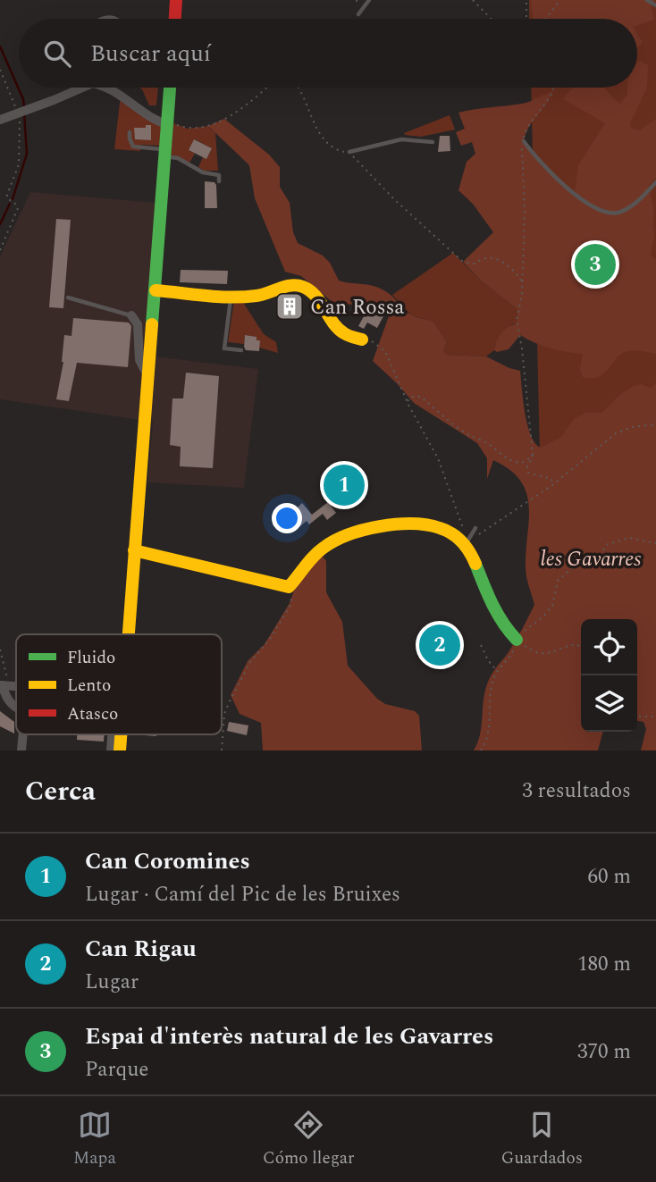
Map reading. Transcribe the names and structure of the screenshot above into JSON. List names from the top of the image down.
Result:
{
  "parks": ["les Gavarres"],
  "places": {
    "building": ["Can Rossa"]
  },
  "legend": ["Fluido", "Lento", "Atasco"],
  "page": {
    "search": "Buscar aquí",
    "pins": ["3", "1", "2"],
    "heading": ["Cerca", "3 resultados"],
    "list": [
      {
        "mark": "1",
        "name": "Can Coromines",
        "note": "Lugar · Camí del Pic de les Bruixes",
        "value": "60 m"
      },
      {
        "mark": "2",
        "name": "Can Rigau",
        "note": "Lugar",
        "value": "180 m"
      },
      {
        "mark": "3",
        "name": "Espai d'interès natural de les Gavarres",
        "note": "Parque",
        "value": "370 m"
      }
    ],
    "nav": ["Mapa", "Cómo llegar", "Guardados"]
  }
}
